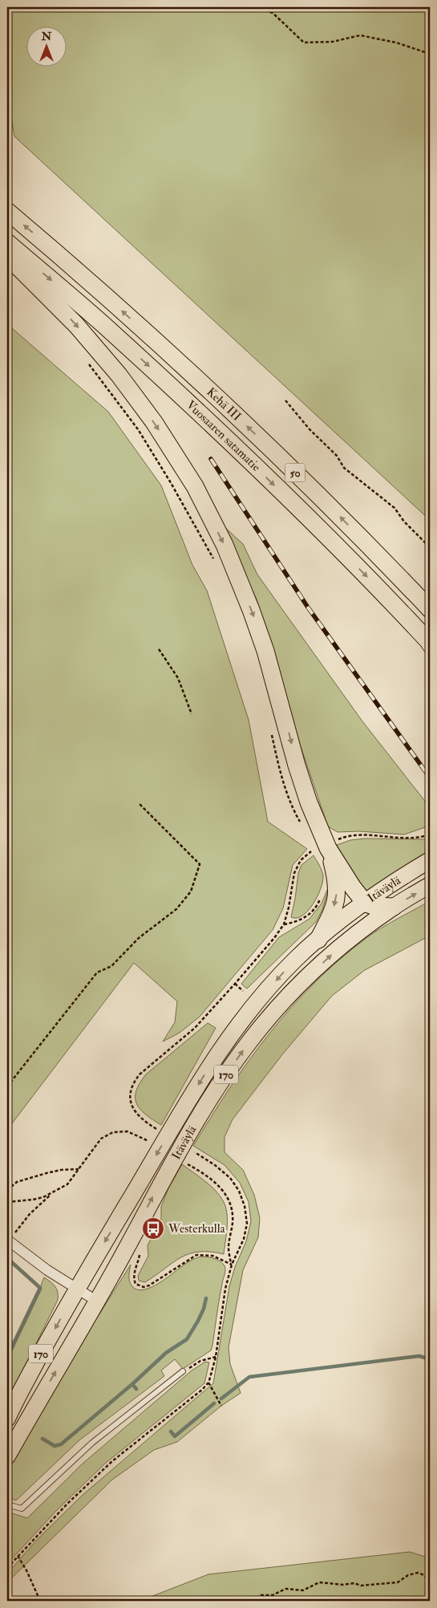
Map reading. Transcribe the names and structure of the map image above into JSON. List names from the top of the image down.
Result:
{
  "streets": {
    "highway": ["Kehä III", "Vuosaaren satamatie", "50"],
    "main road": ["Itäväylä", "170"]
  },
  "places": {
    "bus stop": ["Westerkulla"]
  },
  "north": "top"
}
